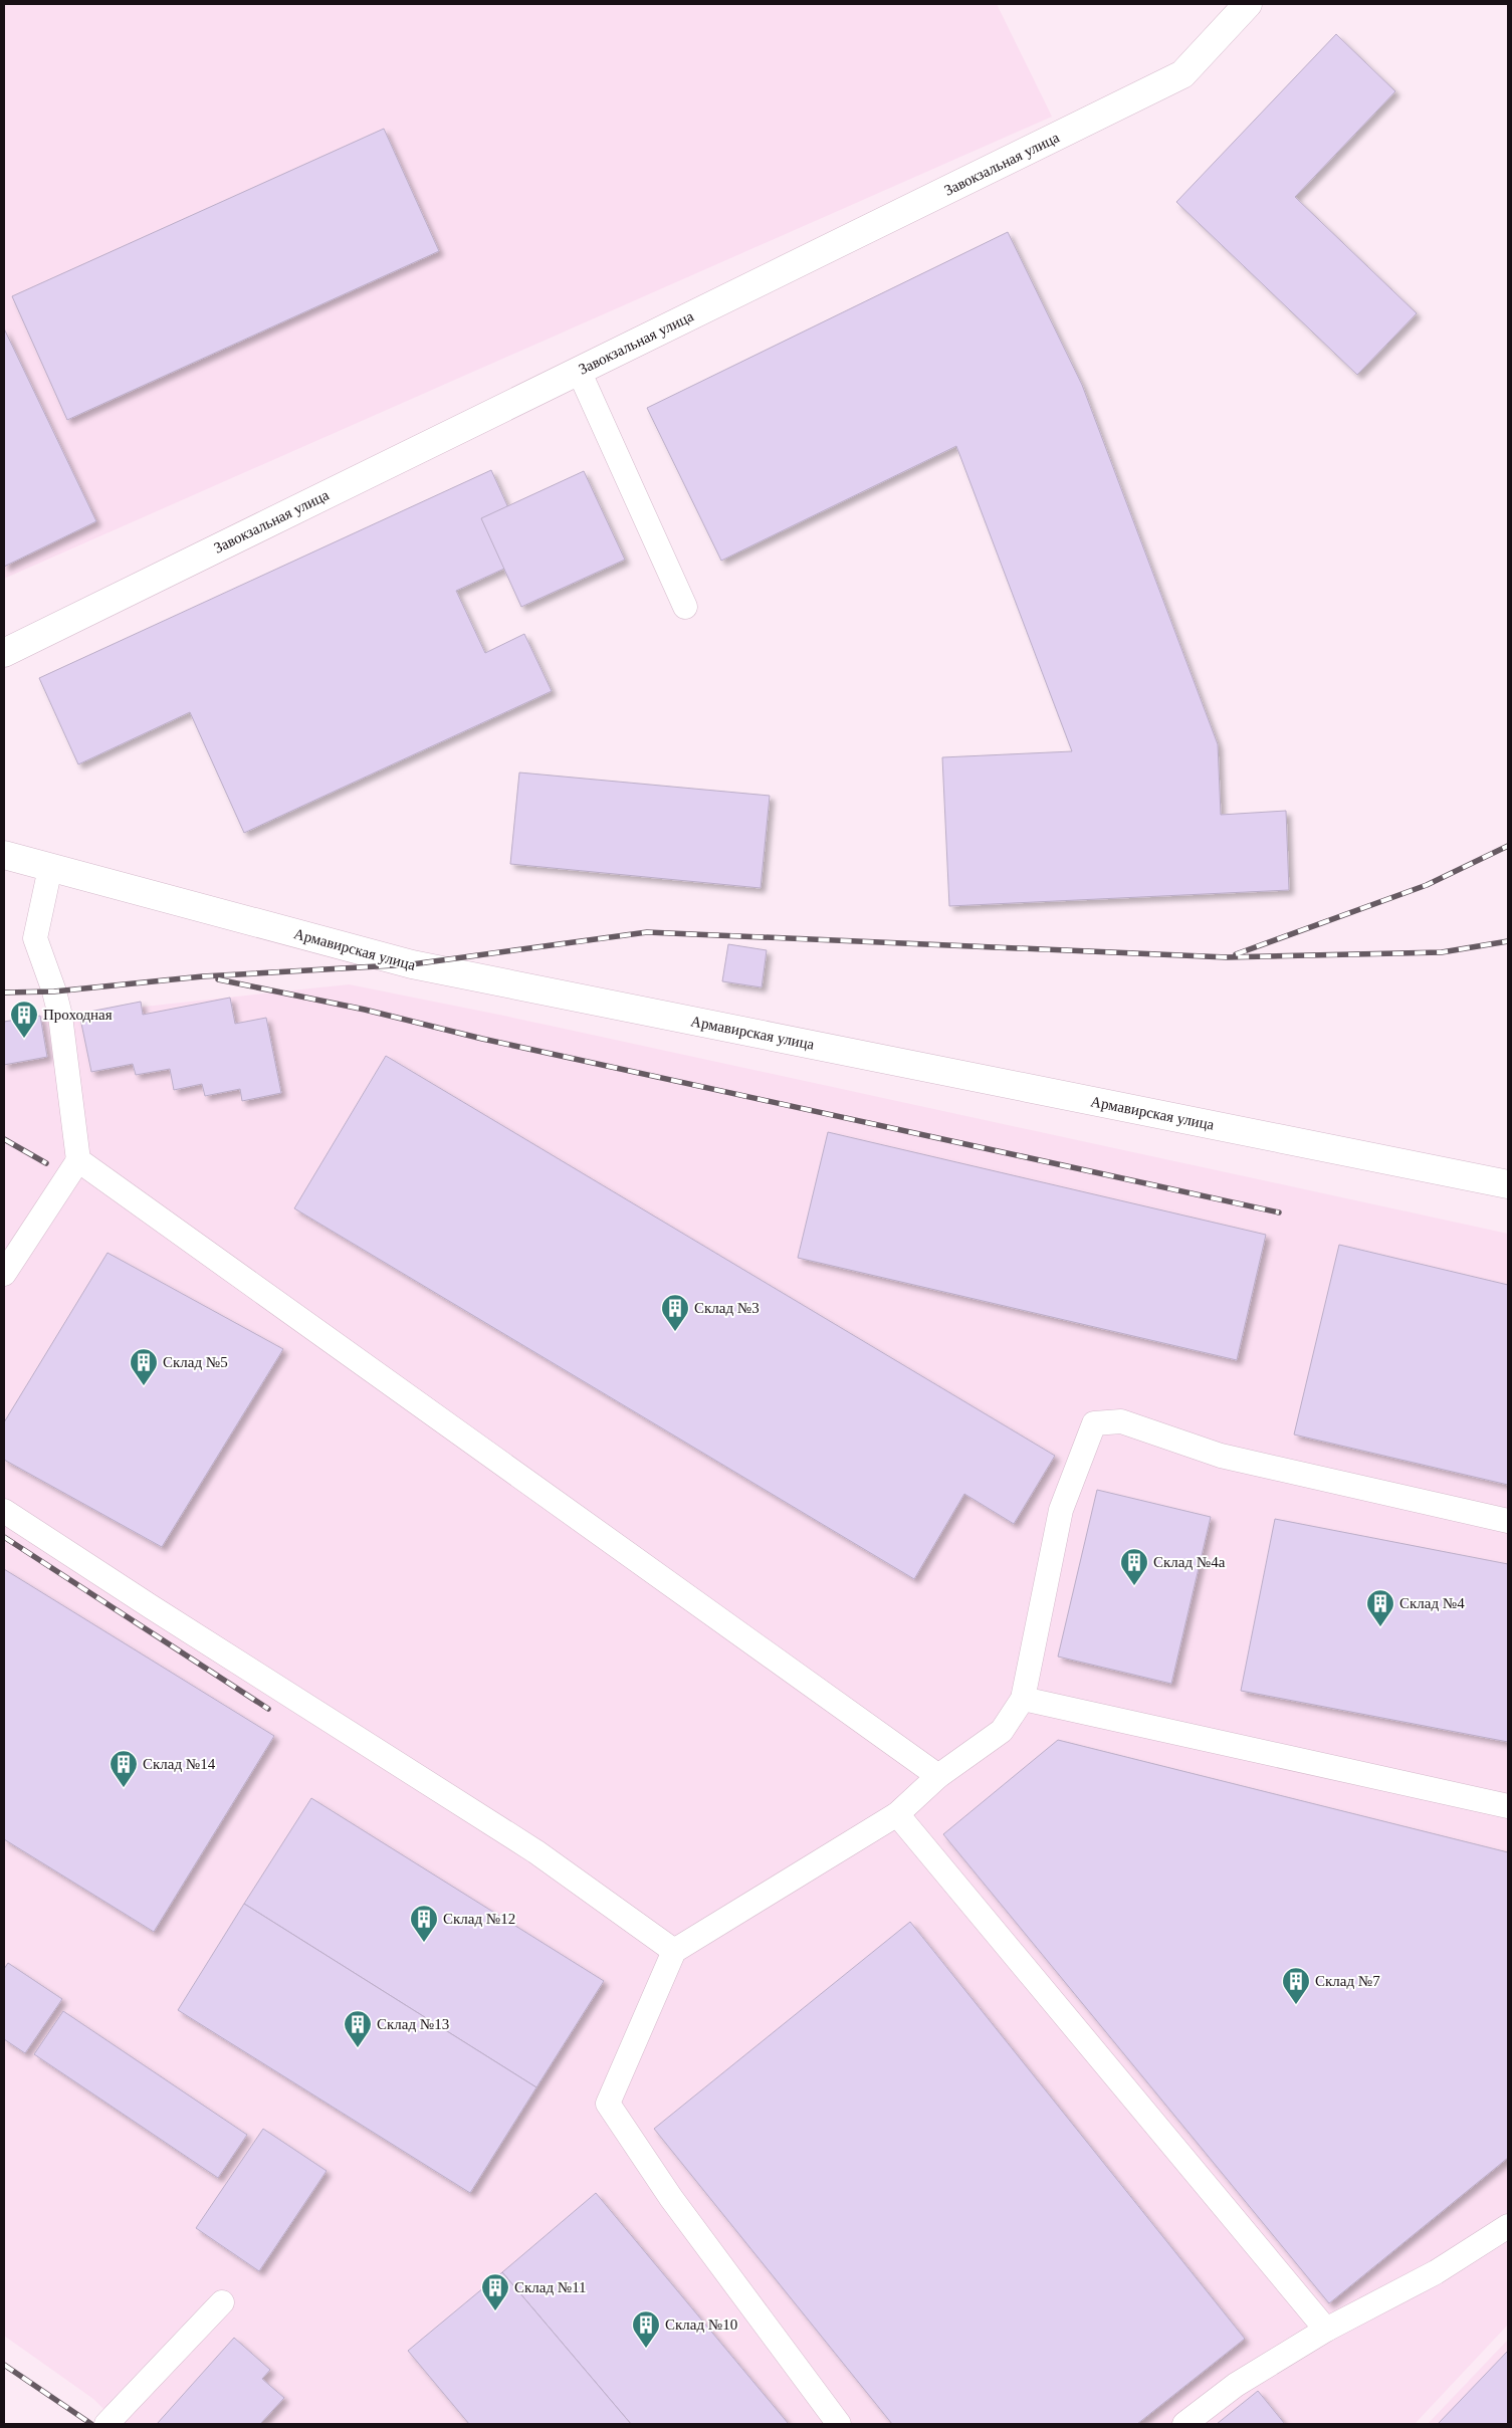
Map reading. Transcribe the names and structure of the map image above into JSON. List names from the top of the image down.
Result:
{
  "streets": {
    "main road": ["Завокзальная улица", "Армавирская улица"]
  },
  "places": {
    "building": [
      "Проходная",
      "Склад №3",
      "Склад №5",
      "Склад №4а",
      "Склад №4",
      "Склад №14",
      "Склад №12",
      "Склад №7",
      "Склад №13",
      "Склад №11",
      "Склад №10"
    ]
  }
}
